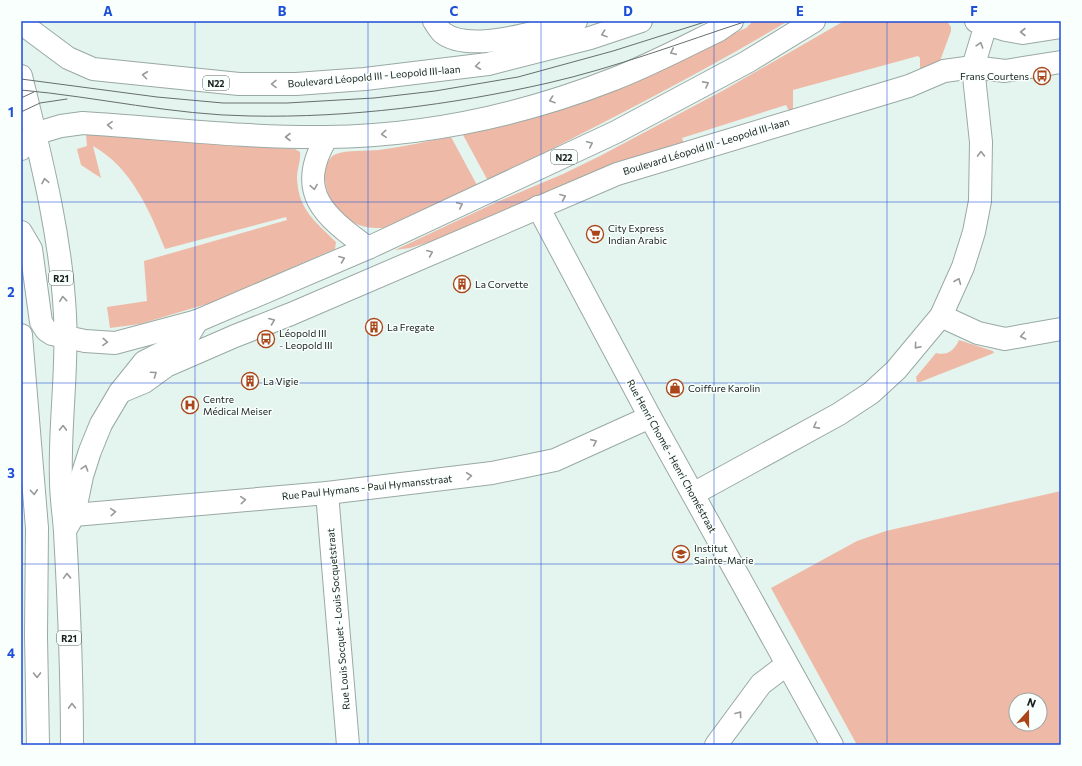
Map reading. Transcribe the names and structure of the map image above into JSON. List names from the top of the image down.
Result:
{
  "streets": {
    "main road": [
      "Boulevard Léopold III - Leopold III-laan",
      "N22",
      "R21",
      "Rue Henri Chomé - Henri Choméstraat",
      "Rue Paul Hymans - Paul Hymansstraat",
      "Rue Louis Socquet - Louis Socquetstraat"
    ]
  },
  "crossings": [
    ["Boulevard Léopold III - Leopold III-laan", "Rue Henri Chomé - Henri Choméstraat"],
    ["N22", "R21"],
    ["R21", "Rue Paul Hymans - Paul Hymansstraat"],
    ["Rue Henri Chomé - Henri Choméstraat", "Rue Paul Hymans - Paul Hymansstraat"],
    ["Rue Paul Hymans - Paul Hymansstraat", "Rue Louis Socquet - Louis Socquetstraat"]
  ],
  "places": {
    "bus stop": ["Frans Courtens", "Léopold III - Leopold III"],
    "supermarket": ["City Express Indian Arabic"],
    "building": ["La Corvette", "La Fregate", "La Vigie"],
    "shop": ["Coiffure Karolin"],
    "hospital": ["Centre Médical Meiser"],
    "school or university": ["Institut Sainte-Marie"]
  },
  "north": "top",
  "grid": {
    "columns": [
      "A",
      "B",
      "C",
      "D",
      "E",
      "F"
    ],
    "rows": [
      "1",
      "2",
      "3",
      "4"
    ]
  }
}
